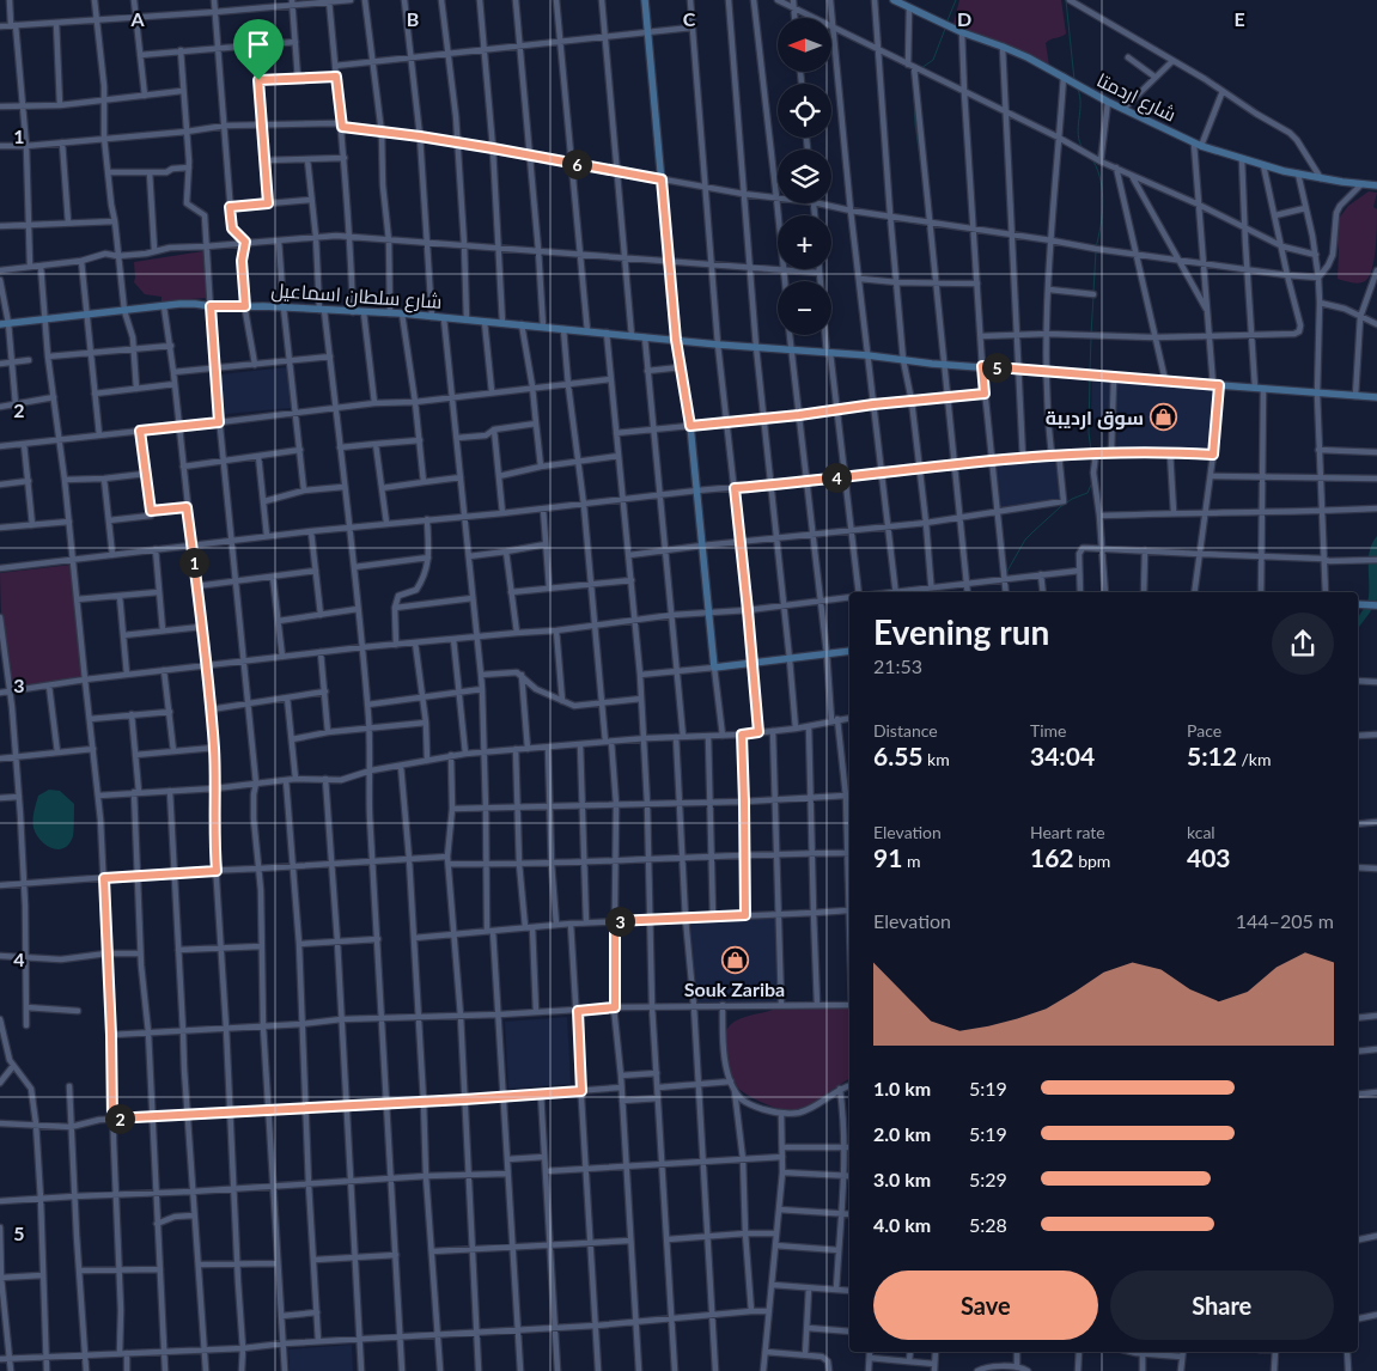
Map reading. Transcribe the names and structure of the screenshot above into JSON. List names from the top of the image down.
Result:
{
  "streets": {
    "street": ["شارع اردمتا", "شارع سلطان اسماعيل"]
  },
  "places": {
    "shop": ["سوق ارديبة", "Souk Zariba"]
  },
  "north": "left",
  "page": {
    "map_buttons": ["+", "−"],
    "pins": [
      "6",
      "5",
      "4",
      "1",
      "3",
      "2"
    ],
    "heading": ["Evening run", "21:53"],
    "stats": [
      ["Distance", "6.55 km"],
      ["Time", "34:04"],
      ["Pace", "5:12 /km"],
      ["Elevation", "91 m"],
      ["Heart rate", "162 bpm"],
      ["kcal", "403"]
    ],
    "chart": ["Elevation", "144–205 m"],
    "list": [
      {
        "name": "1.0 km",
        "note": "5:19"
      },
      {
        "name": "2.0 km",
        "note": "5:19"
      },
      {
        "name": "3.0 km",
        "note": "5:29"
      },
      {
        "name": "4.0 km",
        "note": "5:28"
      }
    ],
    "buttons": ["Save", "Share"]
  },
  "grid": {
    "columns": [
      "A",
      "B",
      "C",
      "D",
      "E"
    ],
    "rows": [
      "1",
      "2",
      "3",
      "4",
      "5"
    ]
  }
}
